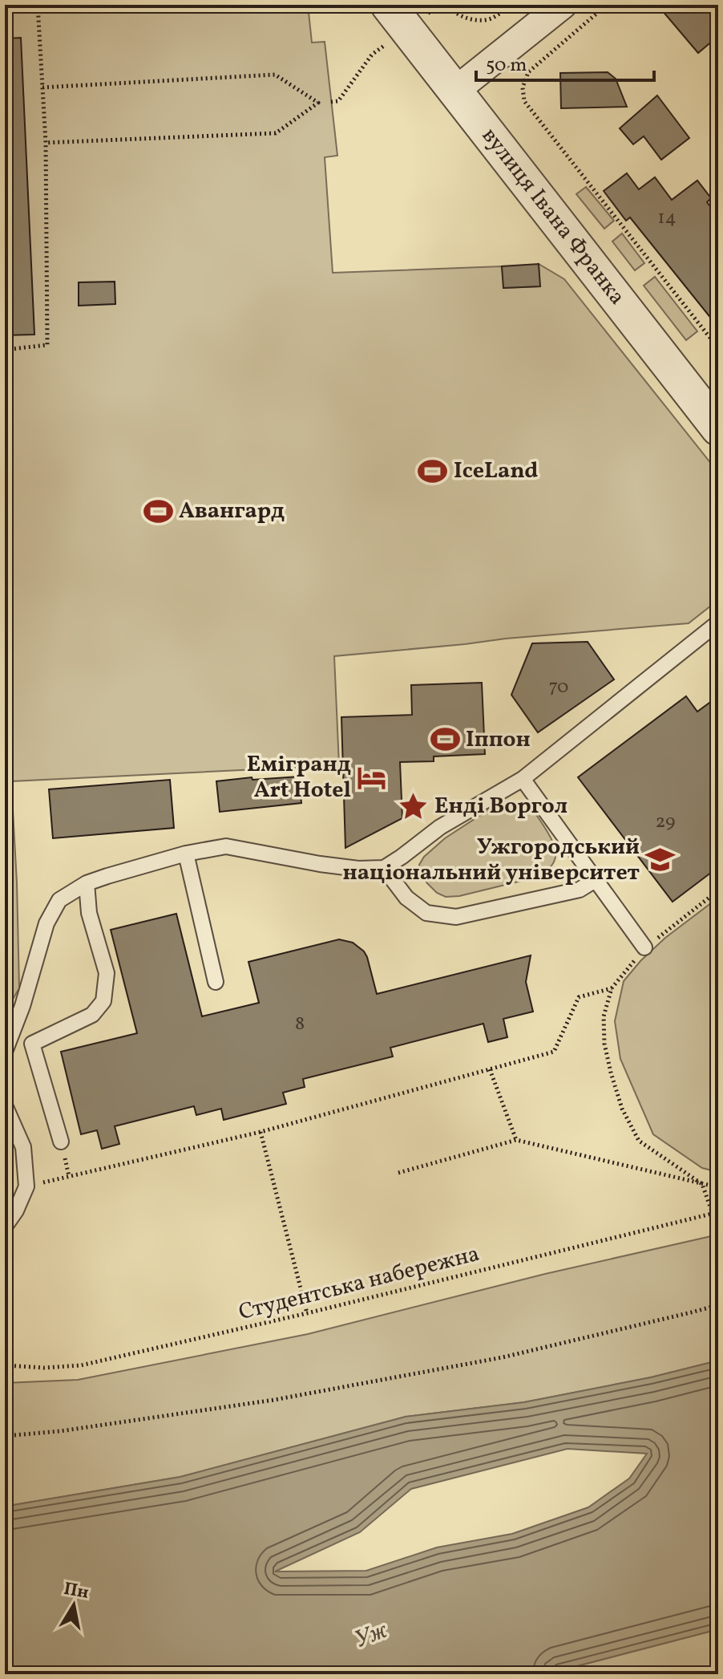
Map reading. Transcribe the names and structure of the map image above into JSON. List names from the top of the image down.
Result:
{
  "streets": {
    "street": ["вулиця Івана Франка"],
    "path": ["Студентська набережна"]
  },
  "water": ["Уж"],
  "places": {
    "sports": ["IceLand", "Авангард", "Іппон"],
    "hotel": ["Емігранд Art Hotel"],
    "place": ["Енді Воргол"],
    "school or university": ["Ужгородський національний університет"]
  },
  "house_numbers": [
    "14",
    "70",
    "29",
    "8"
  ],
  "scale_bar": "50 m",
  "north": "top"
}
